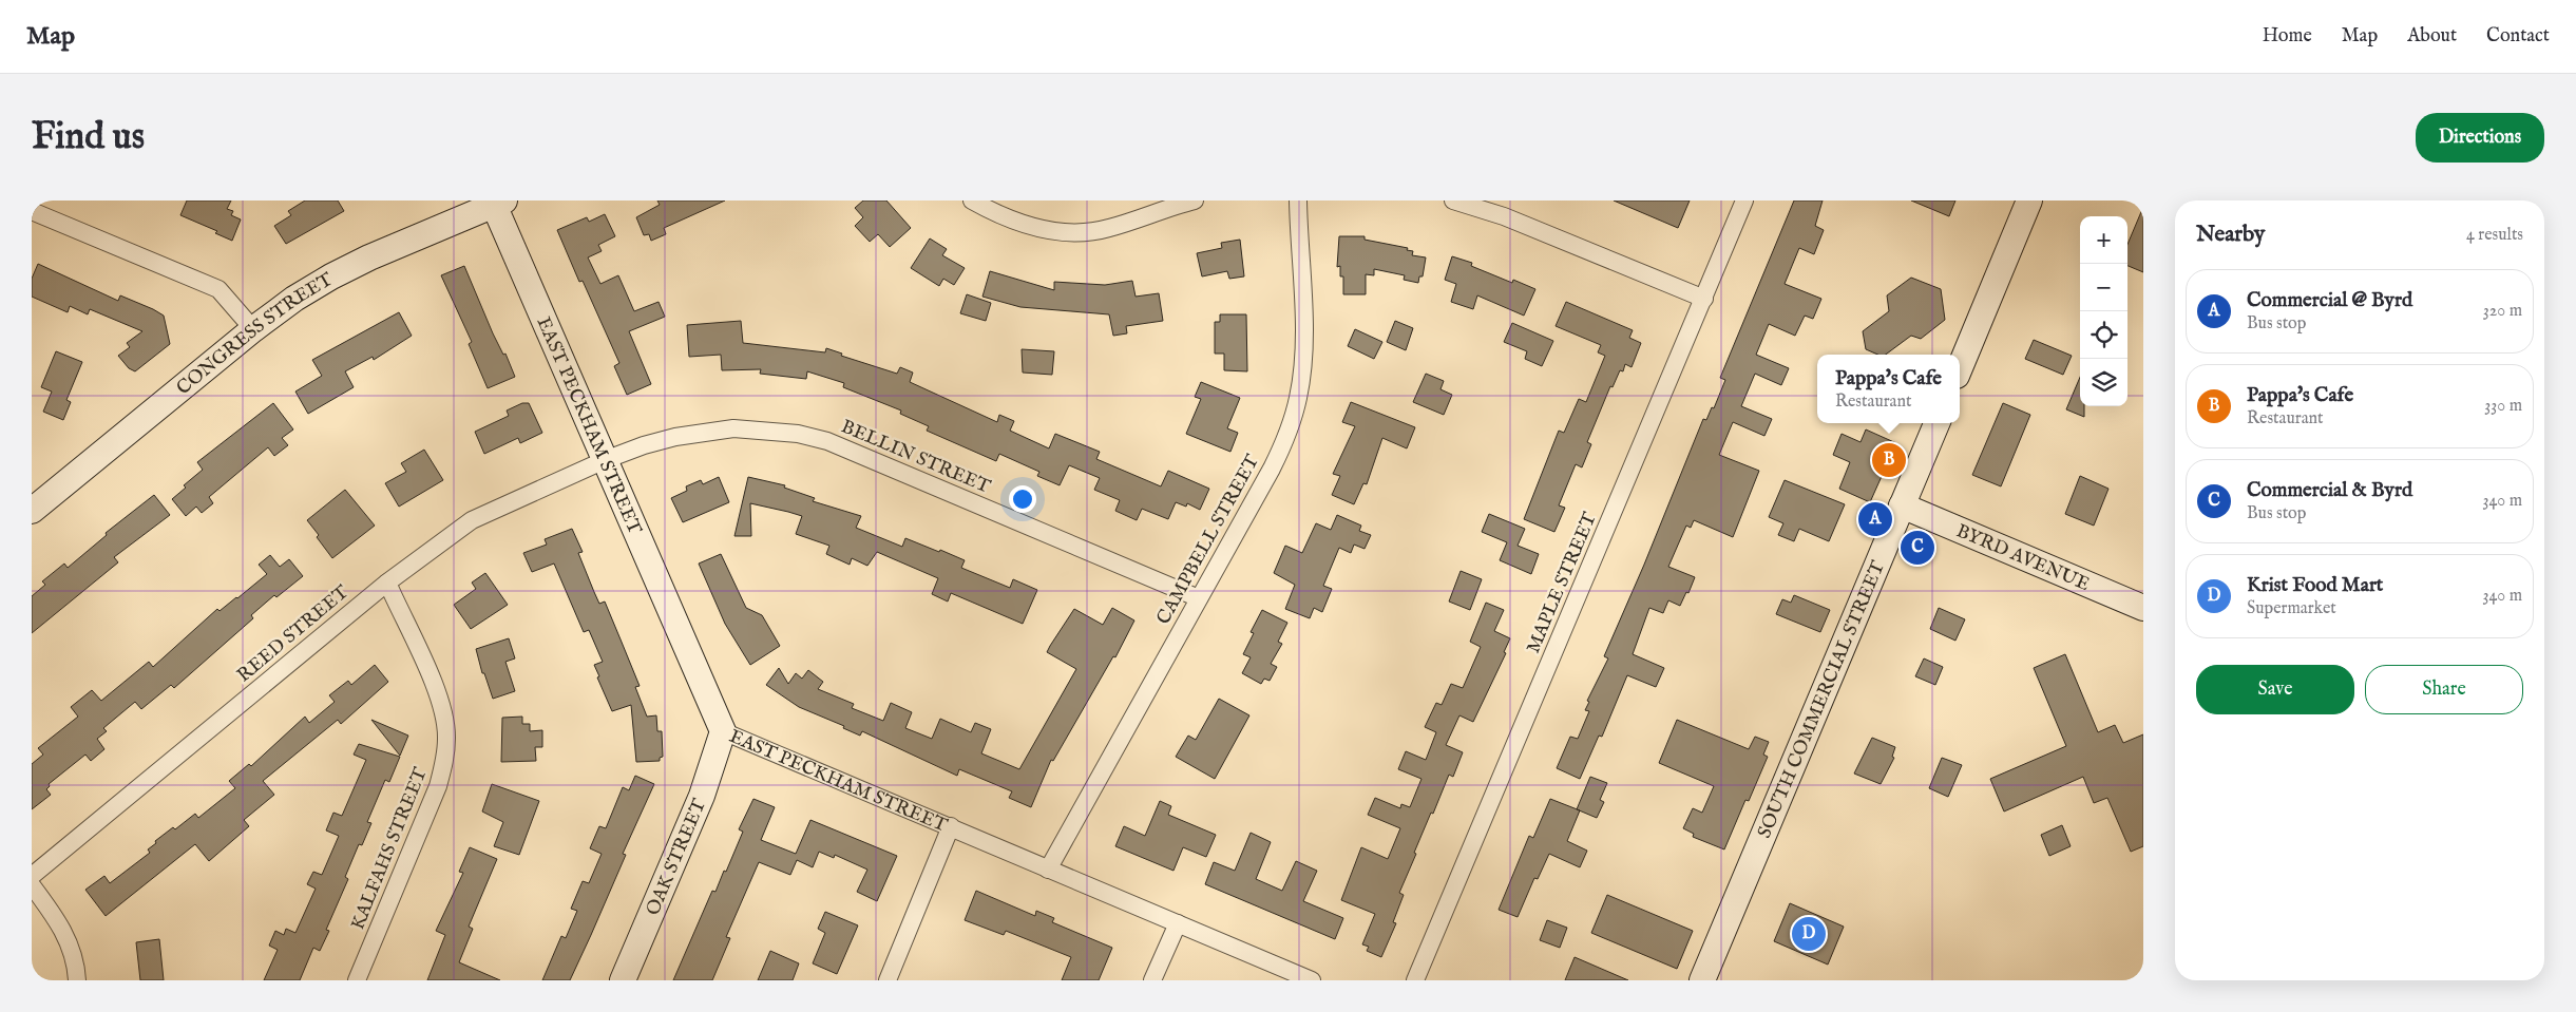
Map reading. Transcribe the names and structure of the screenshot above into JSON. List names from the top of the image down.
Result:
{
  "streets": {
    "street": [
      "CONGRESS STREET",
      "EAST PECKHAM STREET",
      "BELLIN STREET",
      "CAMPBELL STREET",
      "BYRD AVENUE",
      "MAPLE STREET",
      "REED STREET",
      "SOUTH COMMERCIAL STREET",
      "KALFAHS STREET",
      "OAK STREET"
    ]
  },
  "crossings": [
    ["CONGRESS STREET", "EAST PECKHAM STREET"],
    ["EAST PECKHAM STREET", "BELLIN STREET"],
    ["EAST PECKHAM STREET", "CAMPBELL STREET"],
    ["EAST PECKHAM STREET", "REED STREET"],
    ["EAST PECKHAM STREET", "OAK STREET"],
    ["BELLIN STREET", "CAMPBELL STREET"],
    ["BELLIN STREET", "REED STREET"],
    ["BYRD AVENUE", "SOUTH COMMERCIAL STREET"],
    ["REED STREET", "KALFAHS STREET"]
  ],
  "page": {
    "header": "Map",
    "nav": [
      "Home",
      "Map",
      "About",
      "Contact"
    ],
    "buttons": [
      "Directions",
      ["Save", "Share"]
    ],
    "title": "Find us",
    "heading": ["Nearby", "4 results"],
    "map_buttons": ["+", "−"],
    "list": [
      {
        "mark": "A",
        "name": "Commercial @ Byrd",
        "note": "Bus stop",
        "value": "320 m"
      },
      {
        "mark": "B",
        "name": "Pappa's Cafe",
        "note": "Restaurant",
        "value": "330 m"
      },
      {
        "mark": "C",
        "name": "Commercial & Byrd",
        "note": "Bus stop",
        "value": "340 m"
      },
      {
        "mark": "D",
        "name": "Krist Food Mart",
        "note": "Supermarket",
        "value": "340 m"
      }
    ],
    "popup": ["Pappa's Cafe", "Restaurant"],
    "pins": [
      "B",
      "A",
      "C",
      "D"
    ]
  }
}
